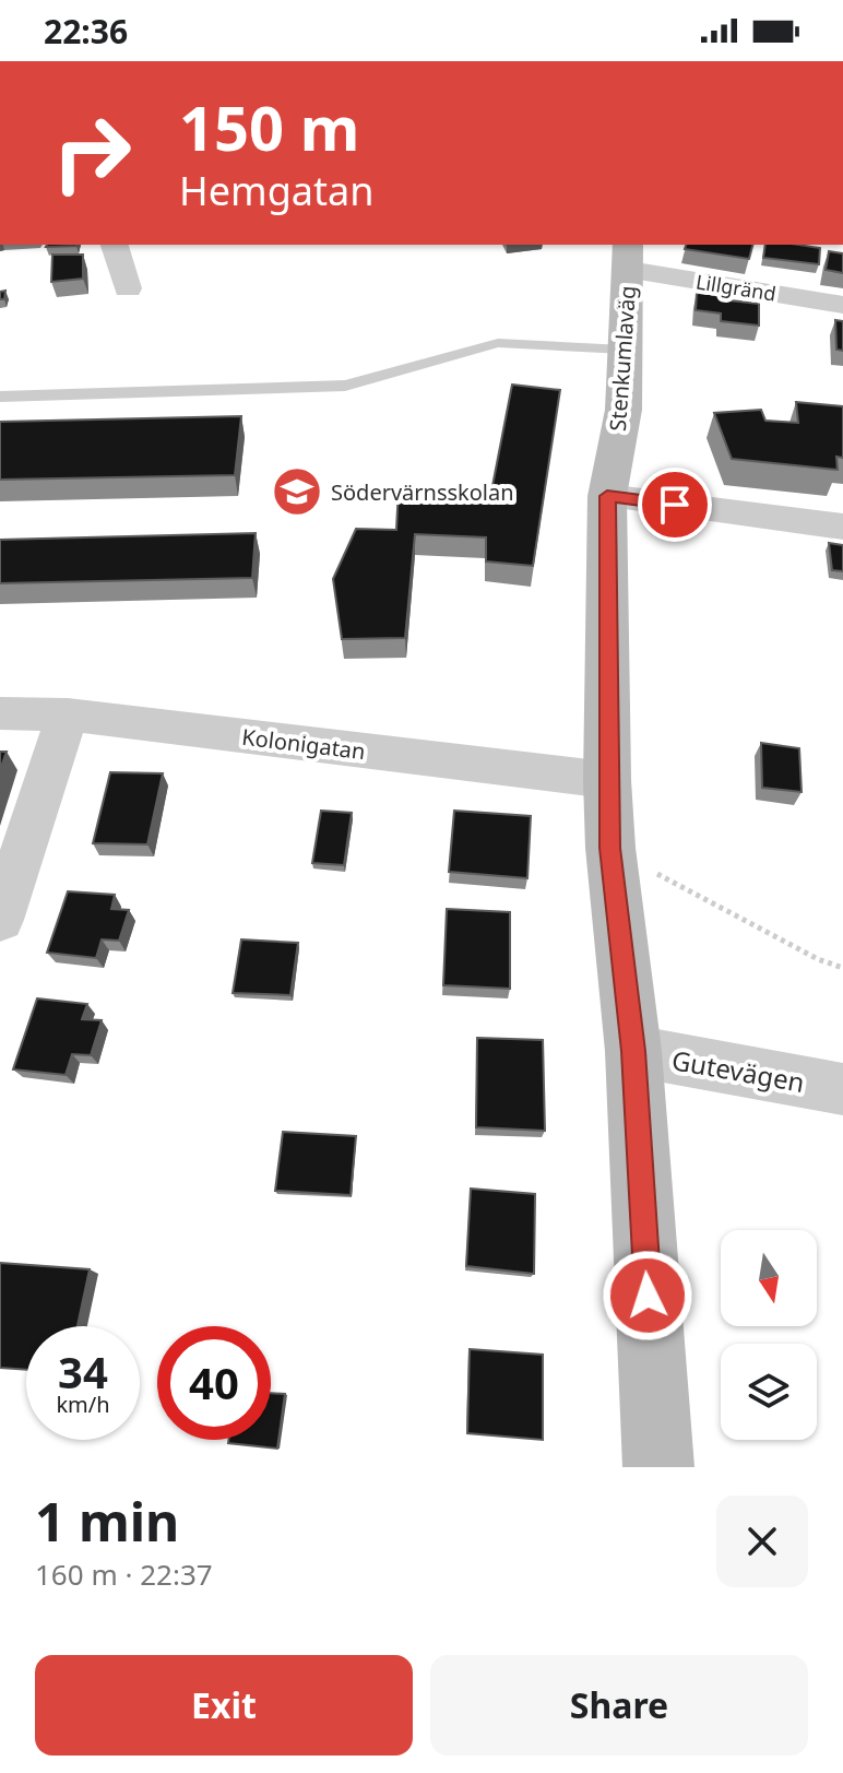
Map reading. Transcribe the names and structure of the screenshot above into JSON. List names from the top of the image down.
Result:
{
  "streets": {
    "street": [
      "Lillgränd",
      "Stenkumlaväg",
      "Kolonigatan",
      "Gutevägen"
    ]
  },
  "crossings": [
    ["Lillgränd", "Stenkumlaväg"],
    ["Stenkumlaväg", "Kolonigatan"],
    ["Stenkumlaväg", "Gutevägen"]
  ],
  "places": {
    "school or university": ["Södervärnsskolan"]
  },
  "north": "bottom",
  "page": {
    "status": "22:36",
    "turn": ["150 m", "Hemgatan"],
    "speed": "34 km/h",
    "limit": "40",
    "heading": ["1 min", "160 m · 22:37"],
    "buttons": ["Exit", "Share"]
  }
}
